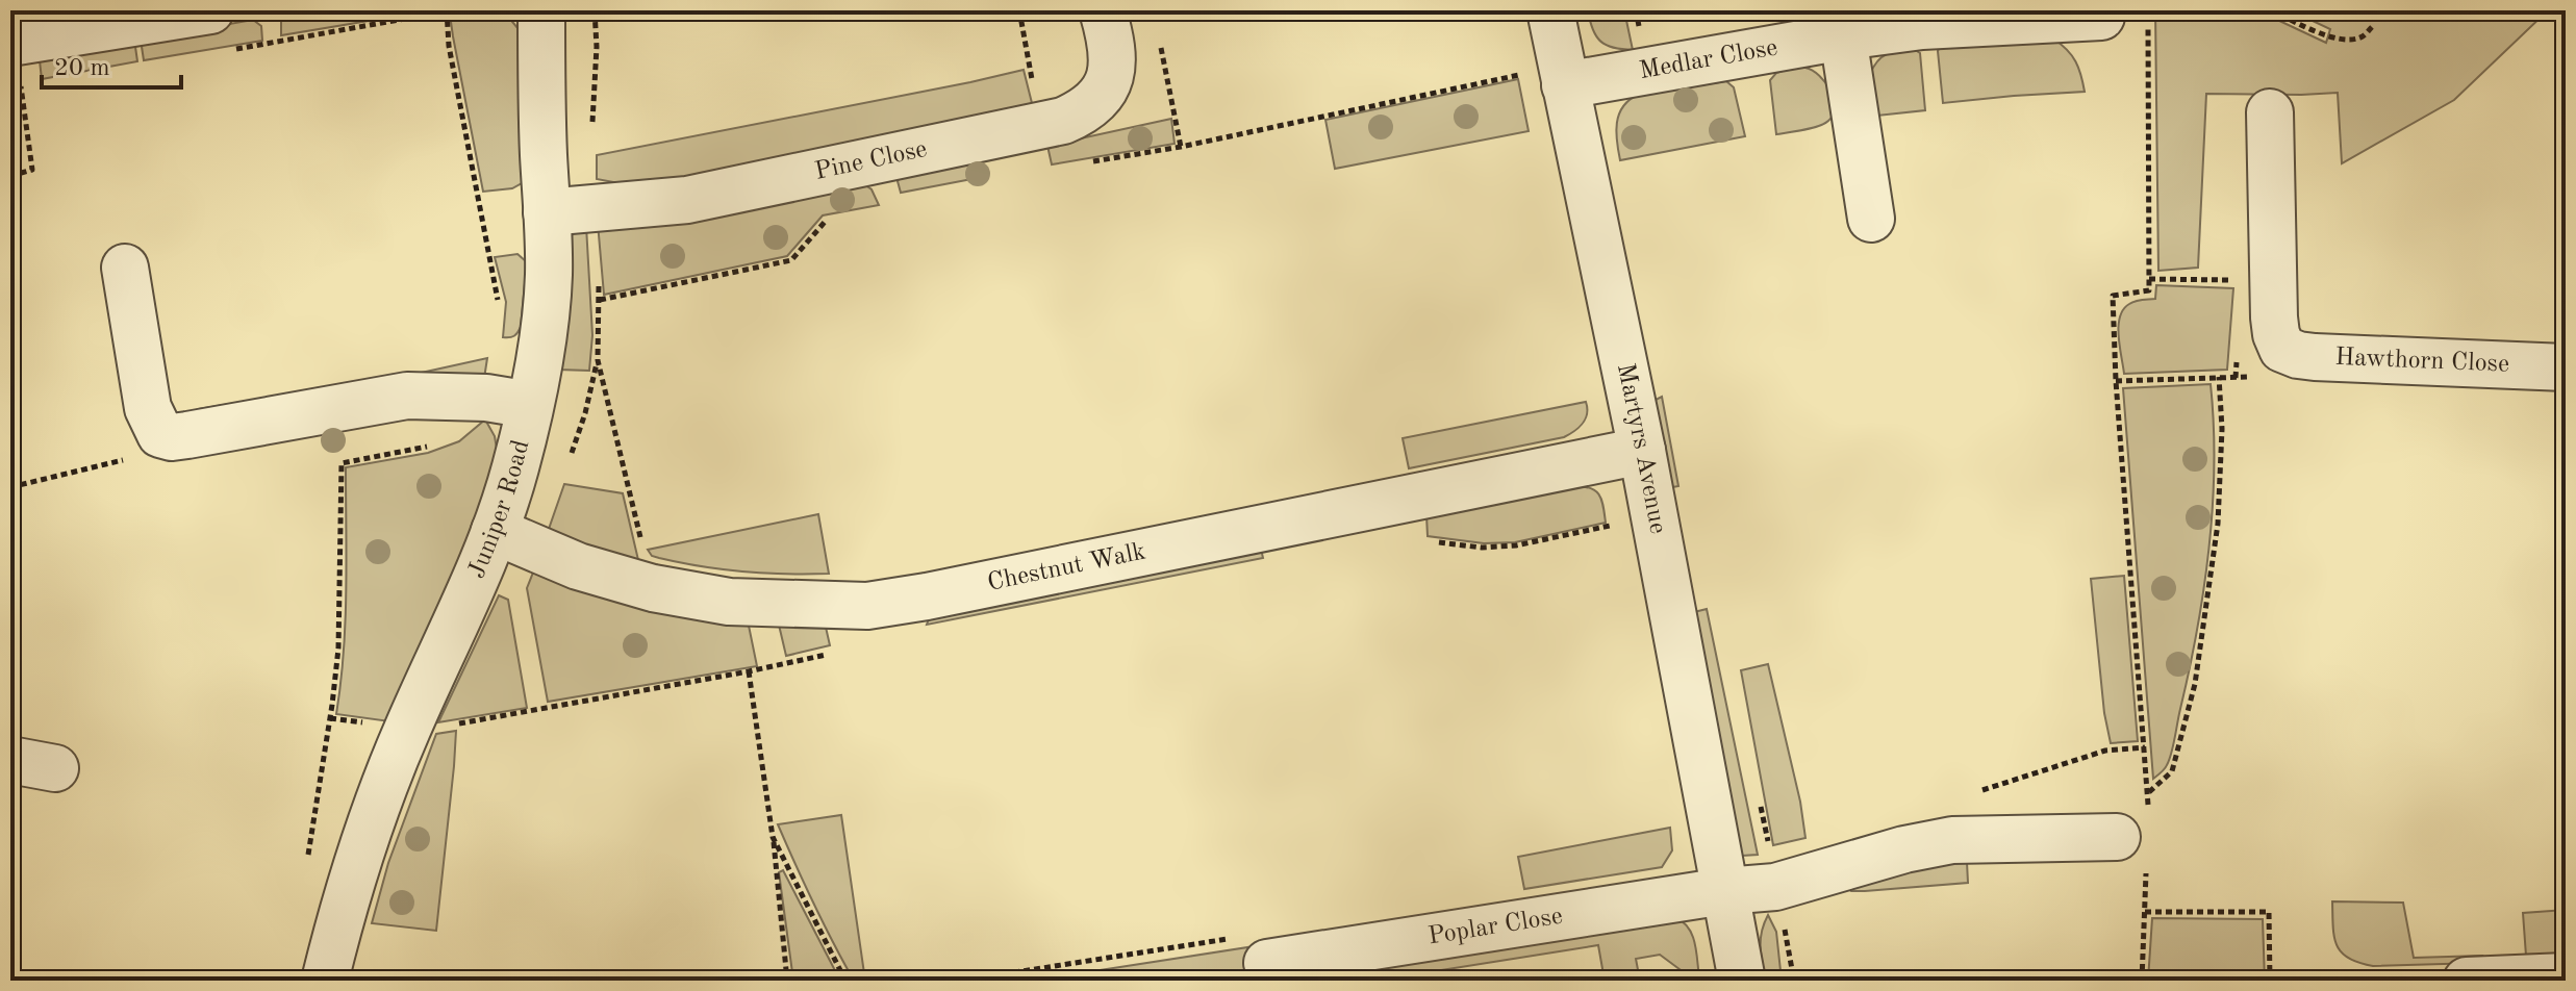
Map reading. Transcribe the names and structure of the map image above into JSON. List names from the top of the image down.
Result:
{
  "streets": {
    "street": [
      "Medlar Close",
      "Pine Close",
      "Hawthorn Close",
      "Martyrs Avenue",
      "Juniper Road",
      "Chestnut Walk",
      "Poplar Close"
    ]
  },
  "crossings": [
    ["Medlar Close", "Martyrs Avenue"],
    ["Pine Close", "Juniper Road"],
    ["Martyrs Avenue", "Chestnut Walk"],
    ["Martyrs Avenue", "Poplar Close"],
    ["Juniper Road", "Chestnut Walk"]
  ],
  "scale_bar": "20 m"
}
